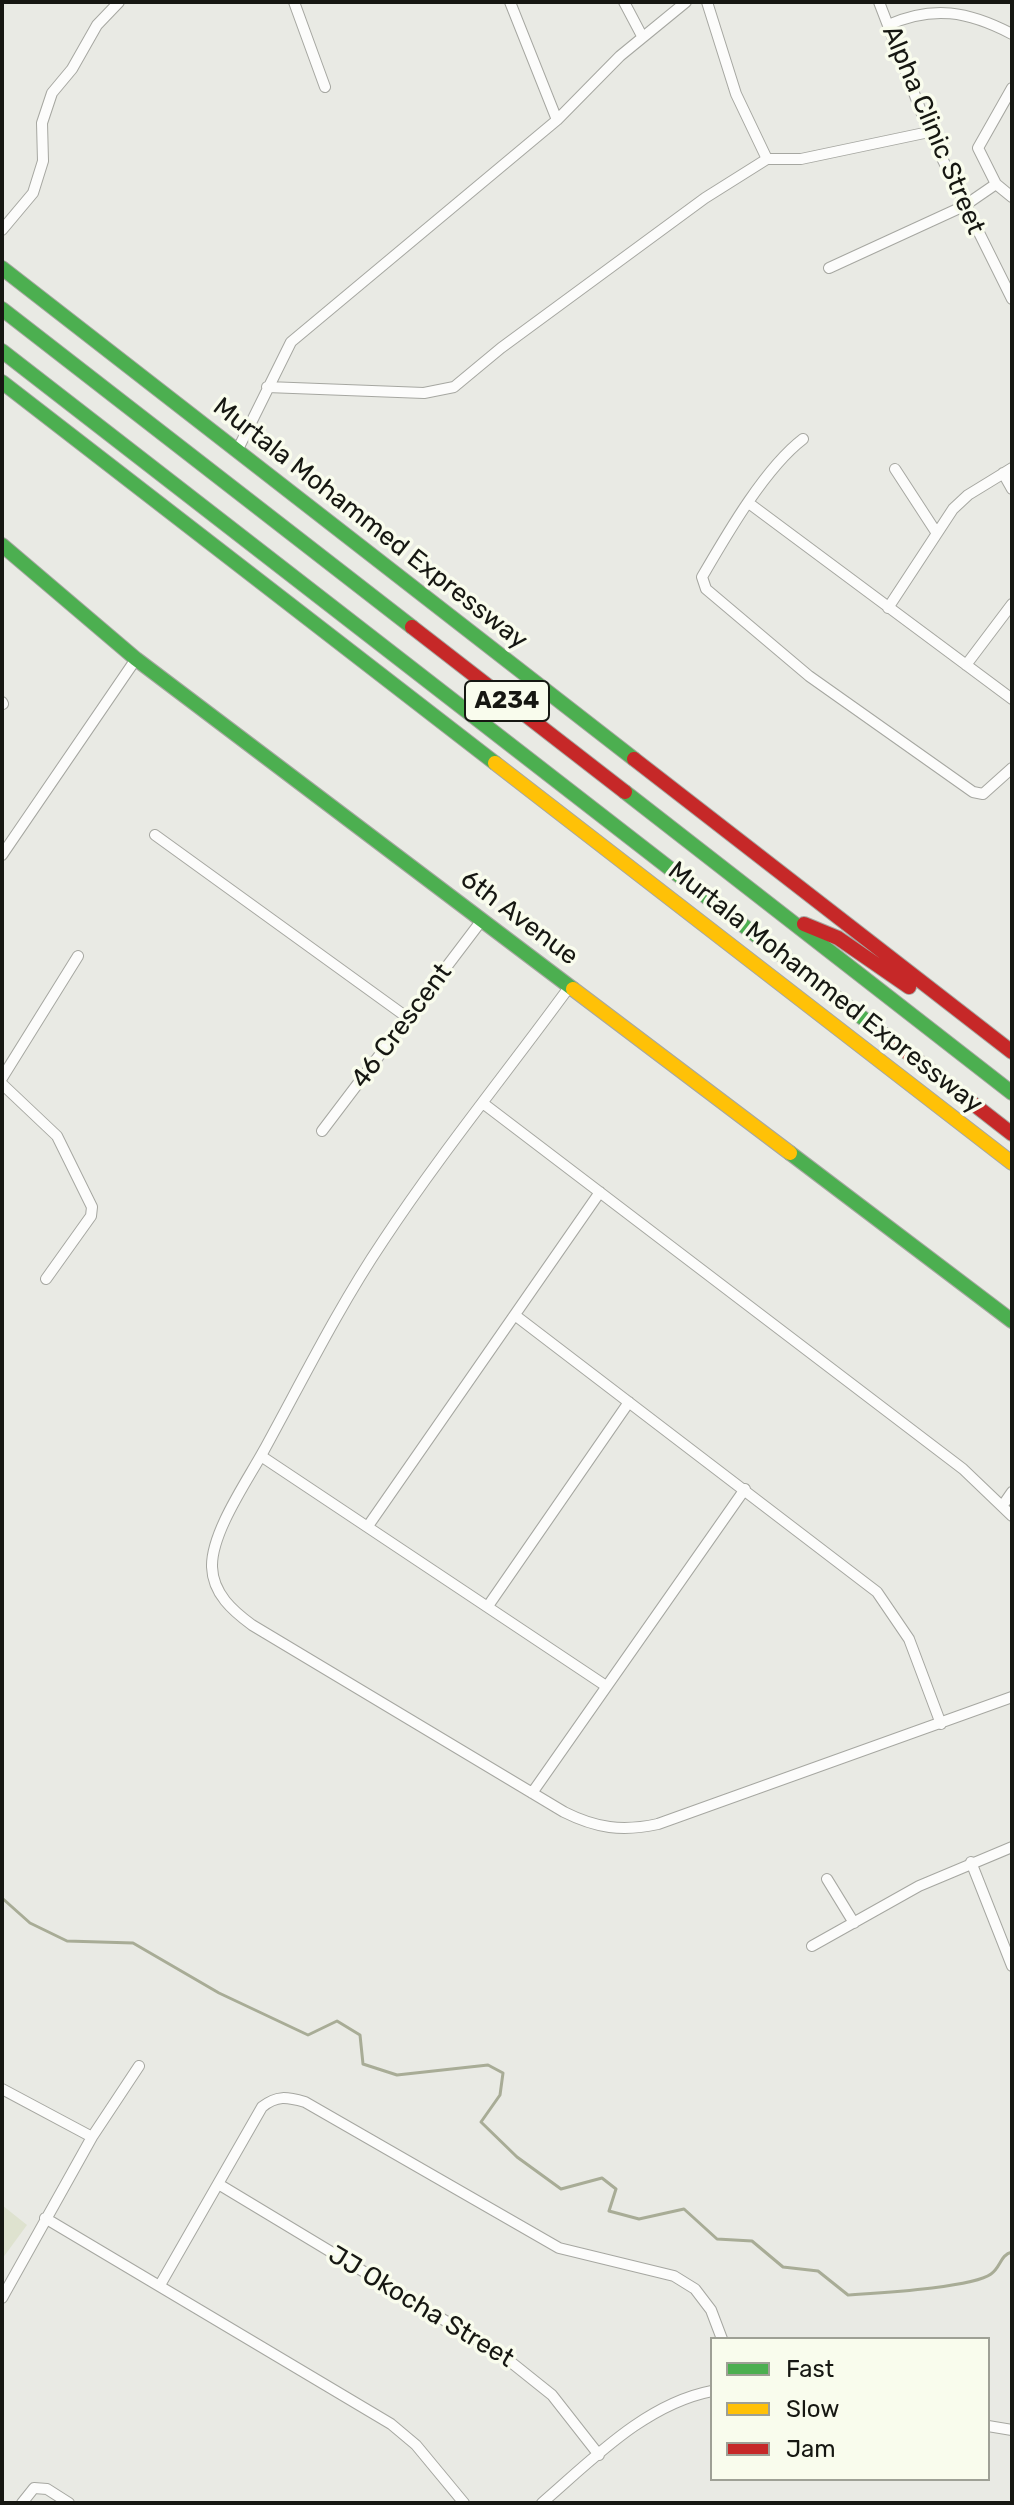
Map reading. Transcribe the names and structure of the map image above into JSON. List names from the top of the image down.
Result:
{
  "streets": {
    "main road": ["Murtala Mohammed Expressway", "A234", "6th Avenue"],
    "street": ["Alpha Clinic Street", "46 Crescent", "JJ Okocha Street"]
  },
  "crossings": [
    ["6th Avenue", "46 Crescent"]
  ],
  "legend": ["Fast", "Slow", "Jam"]
}
